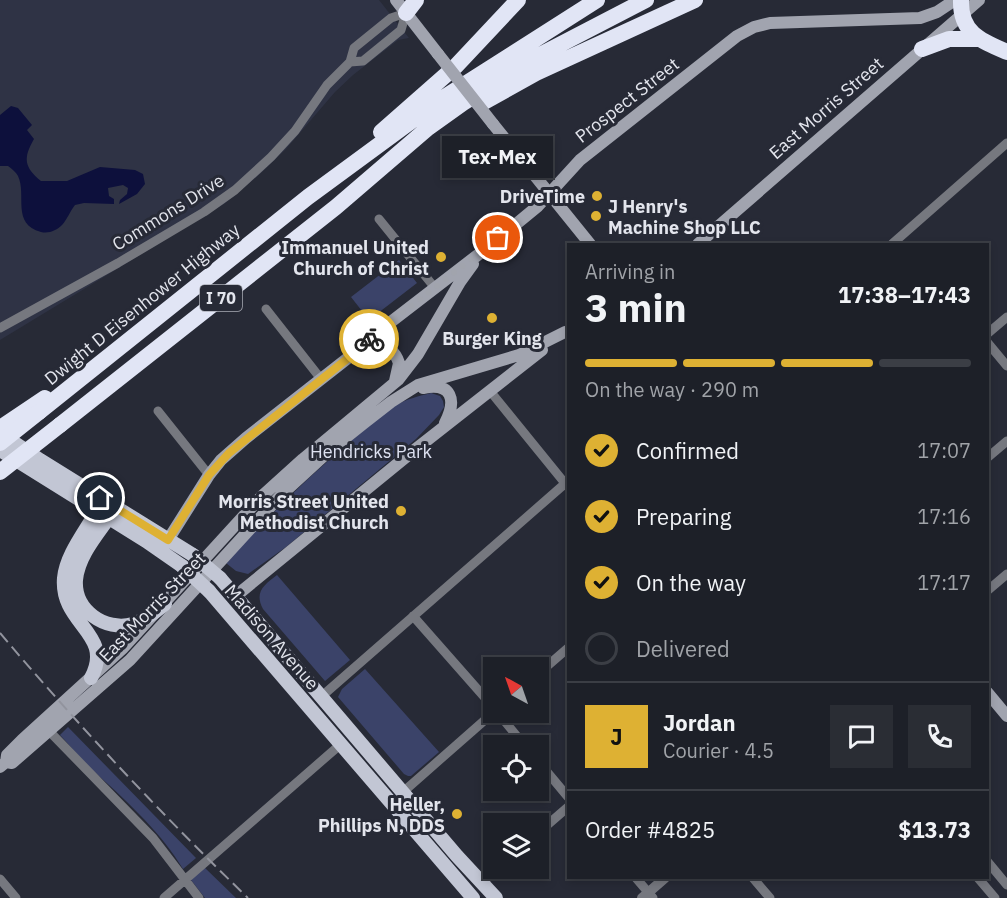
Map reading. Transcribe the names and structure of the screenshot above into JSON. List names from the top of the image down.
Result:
{
  "streets": {
    "highway": ["I 70", "Dwight D Eisenhower Highway"],
    "main road": ["Prospect Street", "East Morris Street", "Madison Avenue"],
    "street": ["Commons Drive"]
  },
  "crossings": [
    ["Prospect Street", "East Morris Street"],
    ["Prospect Street", "Madison Avenue"],
    ["East Morris Street", "Madison Avenue"],
    ["I 70", "Dwight D Eisenhower Highway"]
  ],
  "parks": ["Hendricks Park"],
  "places": [
    "DriveTime",
    "J Henry's Machine Shop LLC",
    "Tex-Mex",
    "Immanuel United Church of Christ",
    "Burger King",
    "Morris Street United Methodist Church",
    "Heller, Phillips N, DDS"
  ],
  "north": "top left",
  "page": {
    "bubble": "Tex-Mex",
    "heading": ["3 min", "Arriving in", "17:38–17:43"],
    "panel": [
      "Jordan",
      "Courier · 4.5",
      "Order #4825",
      "$13.73"
    ],
    "bar": "On the way · 290 m",
    "list": [
      ["Confirmed", "17:07"],
      ["Preparing", "17:16"],
      ["On the way", "17:17"],
      "Delivered"
    ],
    "round": "J"
  }
}
